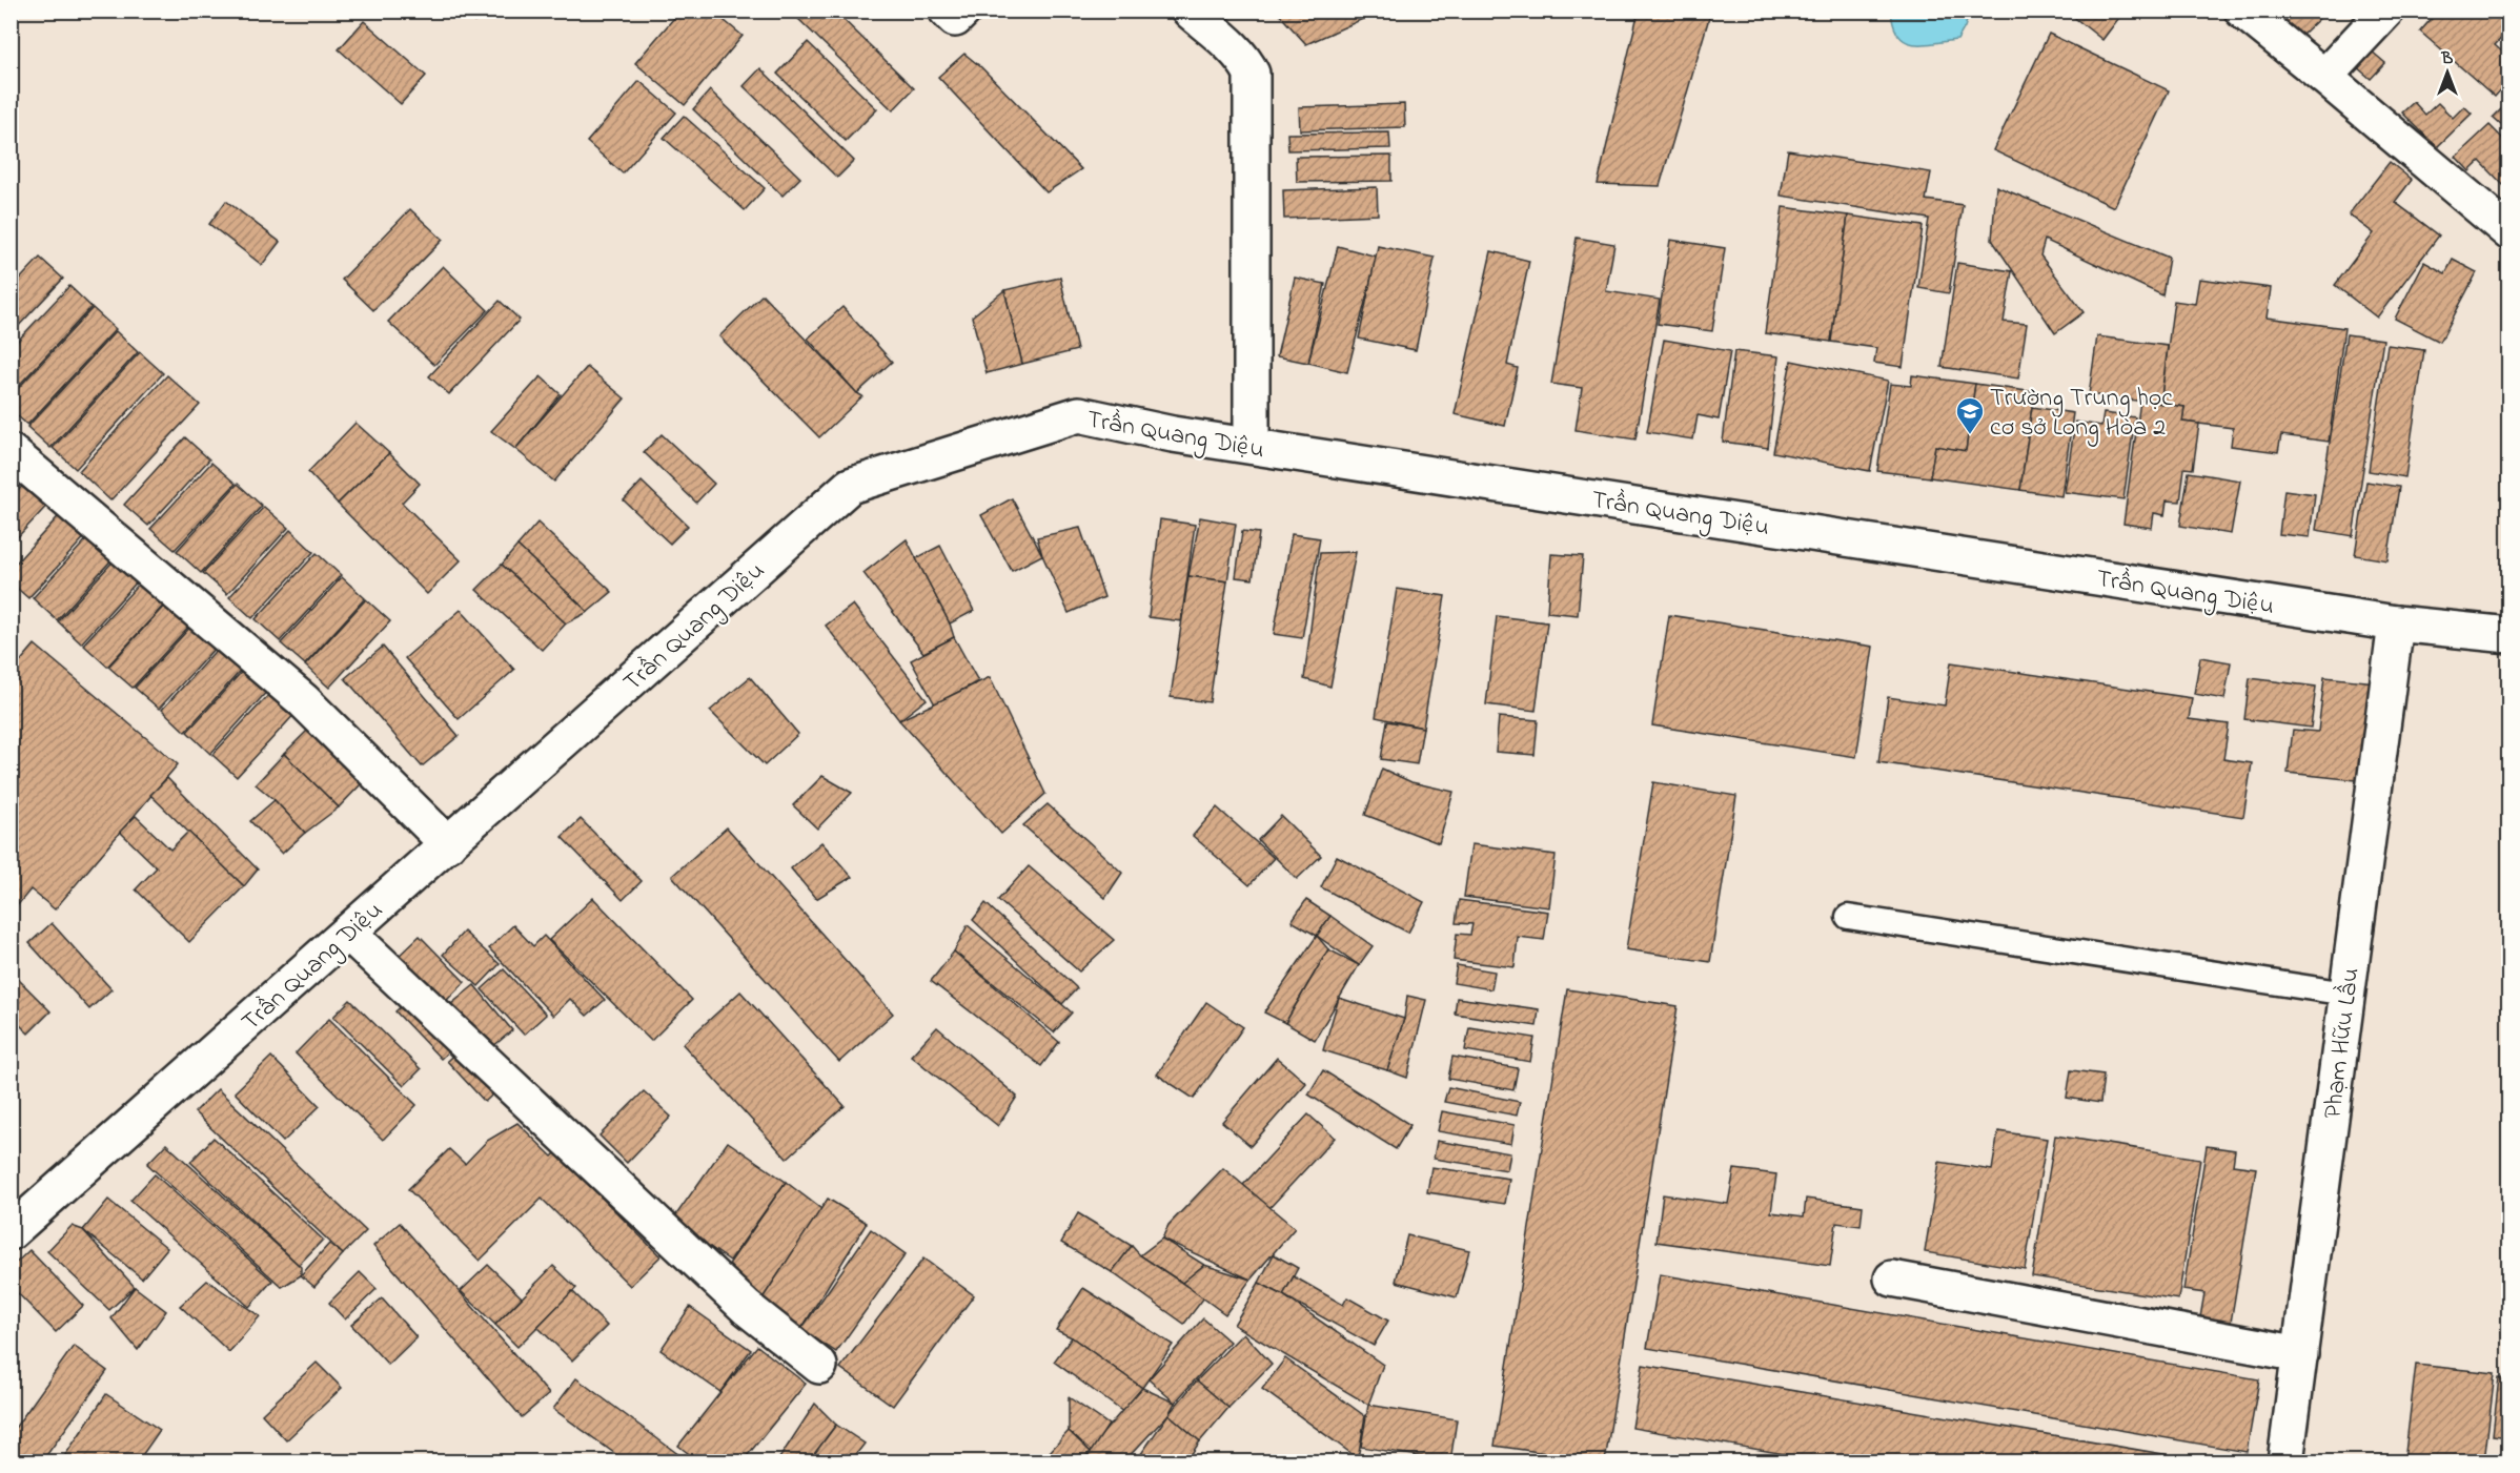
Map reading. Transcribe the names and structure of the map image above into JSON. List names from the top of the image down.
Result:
{
  "streets": {
    "street": ["Trần Quang Diệu", "Phạm Hữu Lầu"]
  },
  "crossings": [
    ["Trần Quang Diệu", "Phạm Hữu Lầu"]
  ],
  "places": {
    "school or university": ["Trường Trung học cơ sở Long Hòa 2"]
  },
  "north": "top"
}
